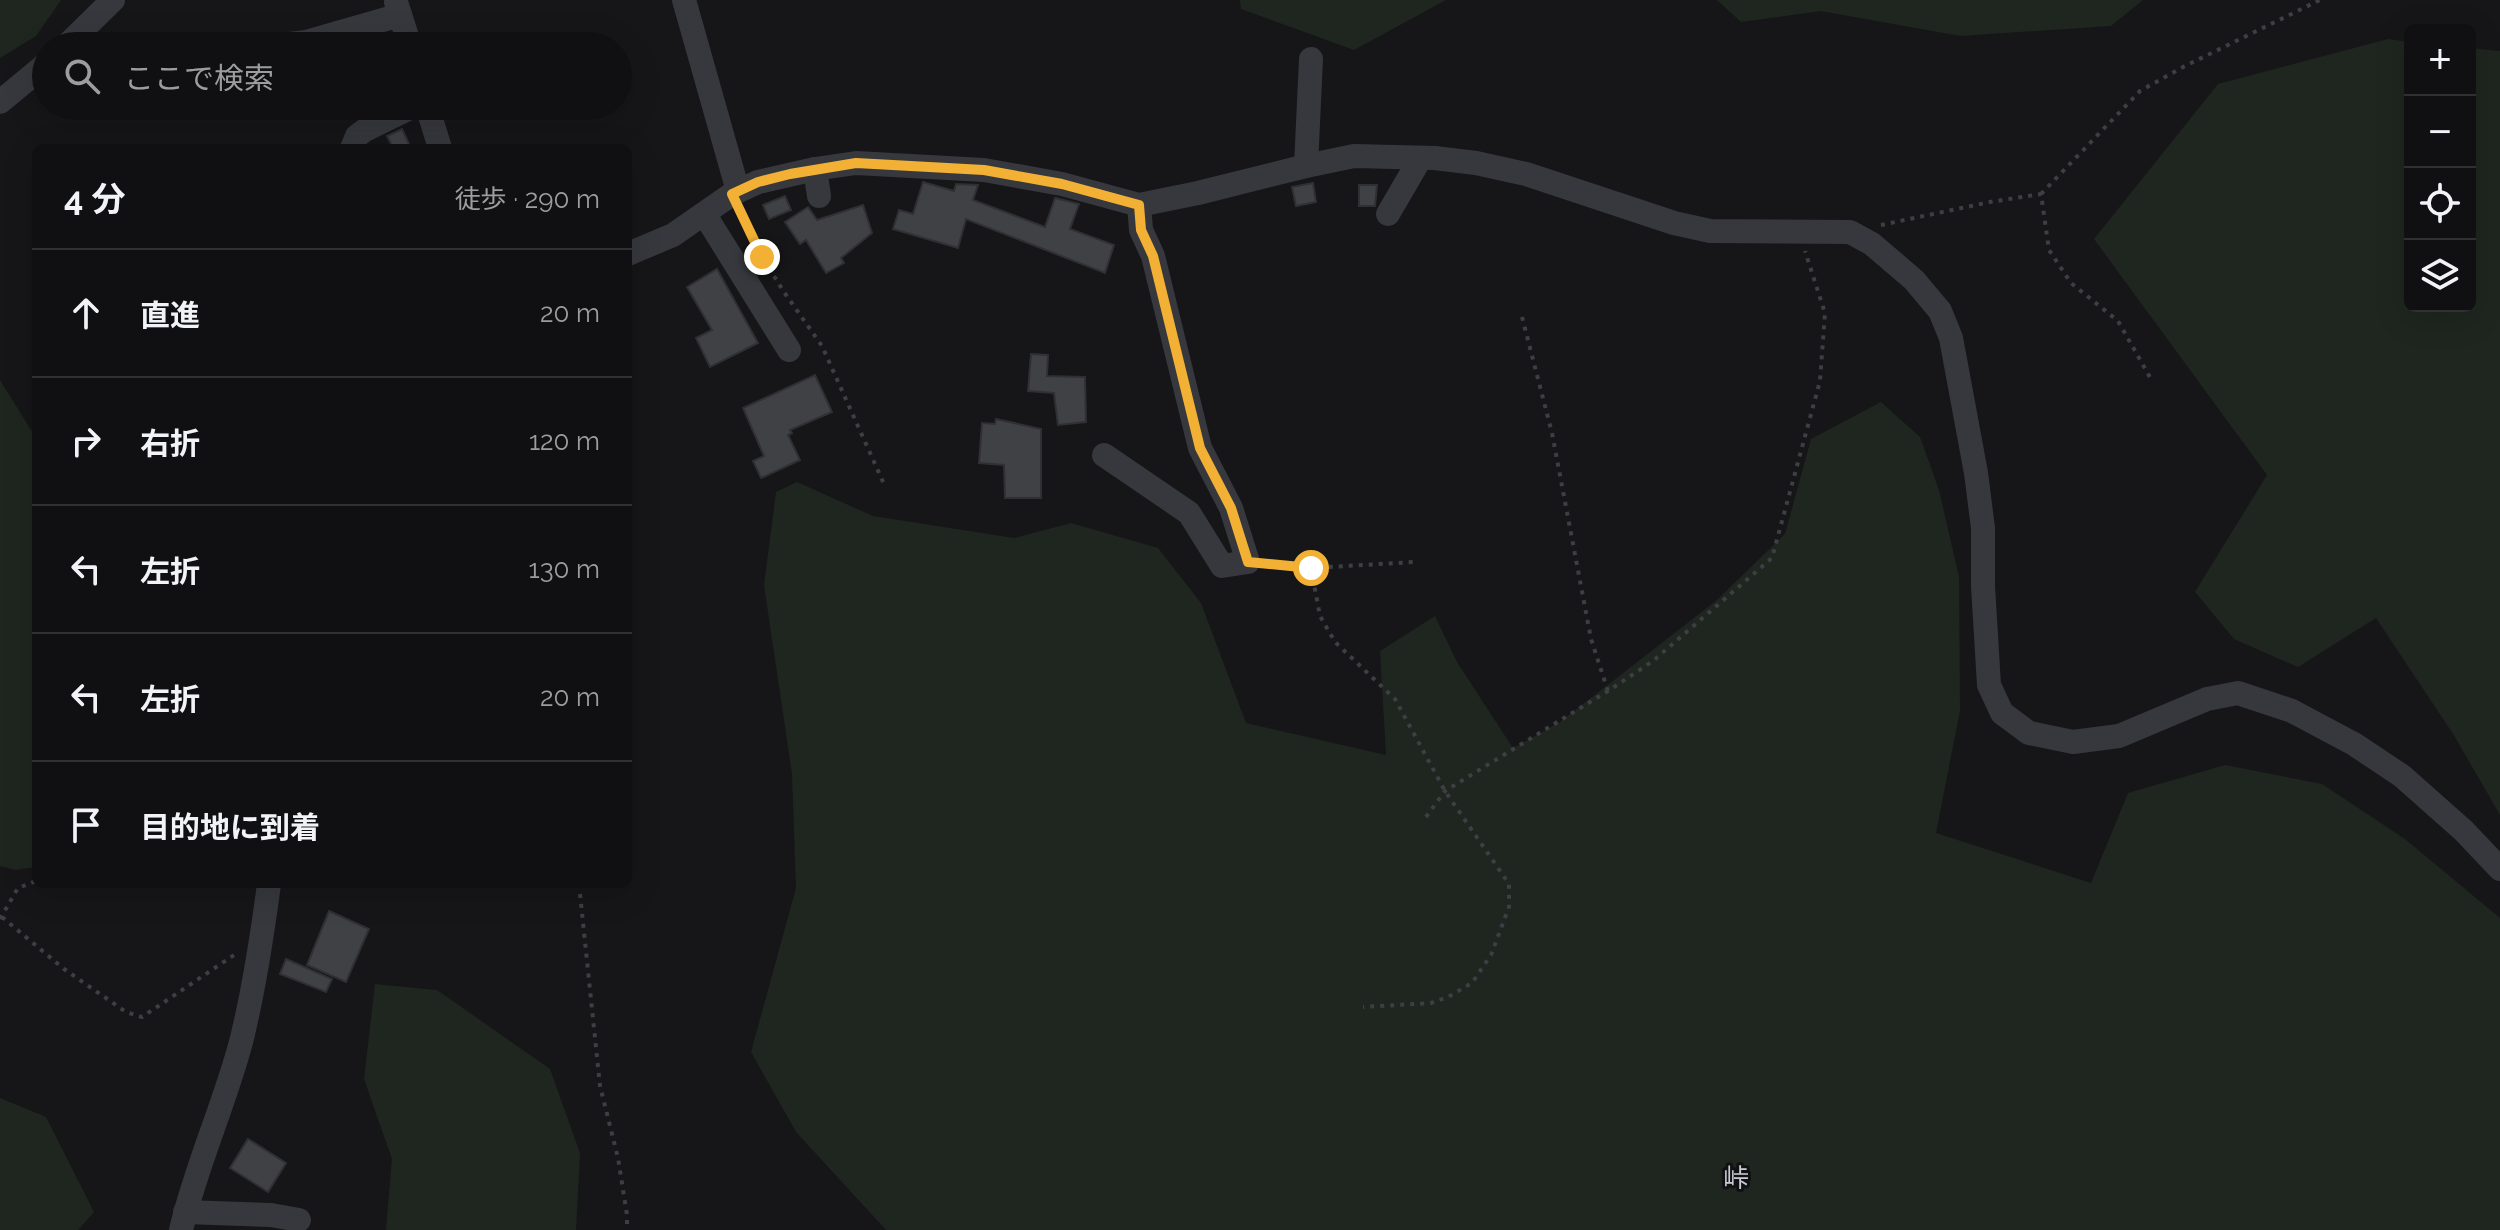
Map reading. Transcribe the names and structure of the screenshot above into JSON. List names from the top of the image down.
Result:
{
  "districts": ["峠"],
  "page": {
    "map_buttons": ["+", "−"],
    "search": "ここで検索",
    "heading": ["4 分", "徒歩 · 290 m"],
    "list": [
      ["直進", "20 m"],
      ["右折", "120 m"],
      ["左折", "130 m"],
      ["左折", "20 m"],
      "目的地に到着"
    ]
  }
}
